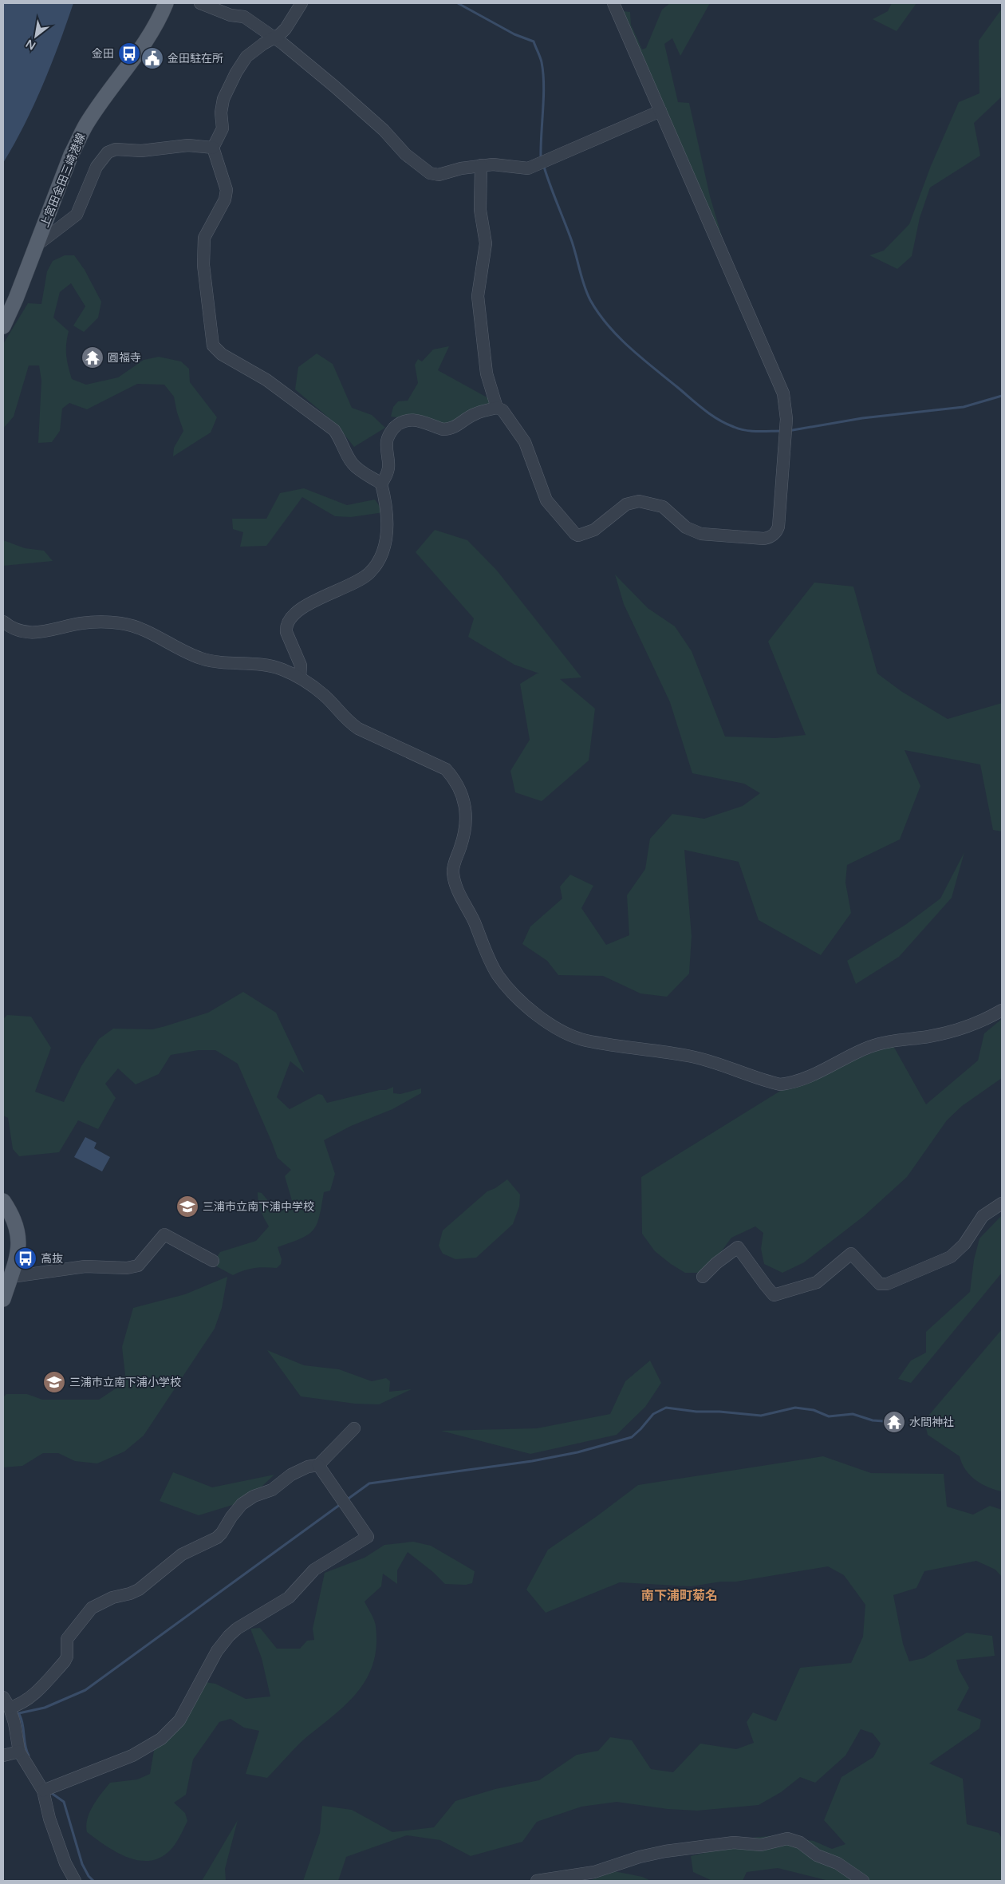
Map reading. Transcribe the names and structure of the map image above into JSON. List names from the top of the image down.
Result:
{
  "streets": {
    "main road": ["上宮田金田三崎港線"]
  },
  "districts": ["南下浦町菊名"],
  "places": {
    "bus stop": ["金田", "高抜"],
    "public building": ["金田駐在所"],
    "temple": ["圓福寺", "水間神社"],
    "school or university": ["三浦市立南下浦中学校", "三浦市立南下浦小学校"]
  },
  "north": "bottom left"
}
